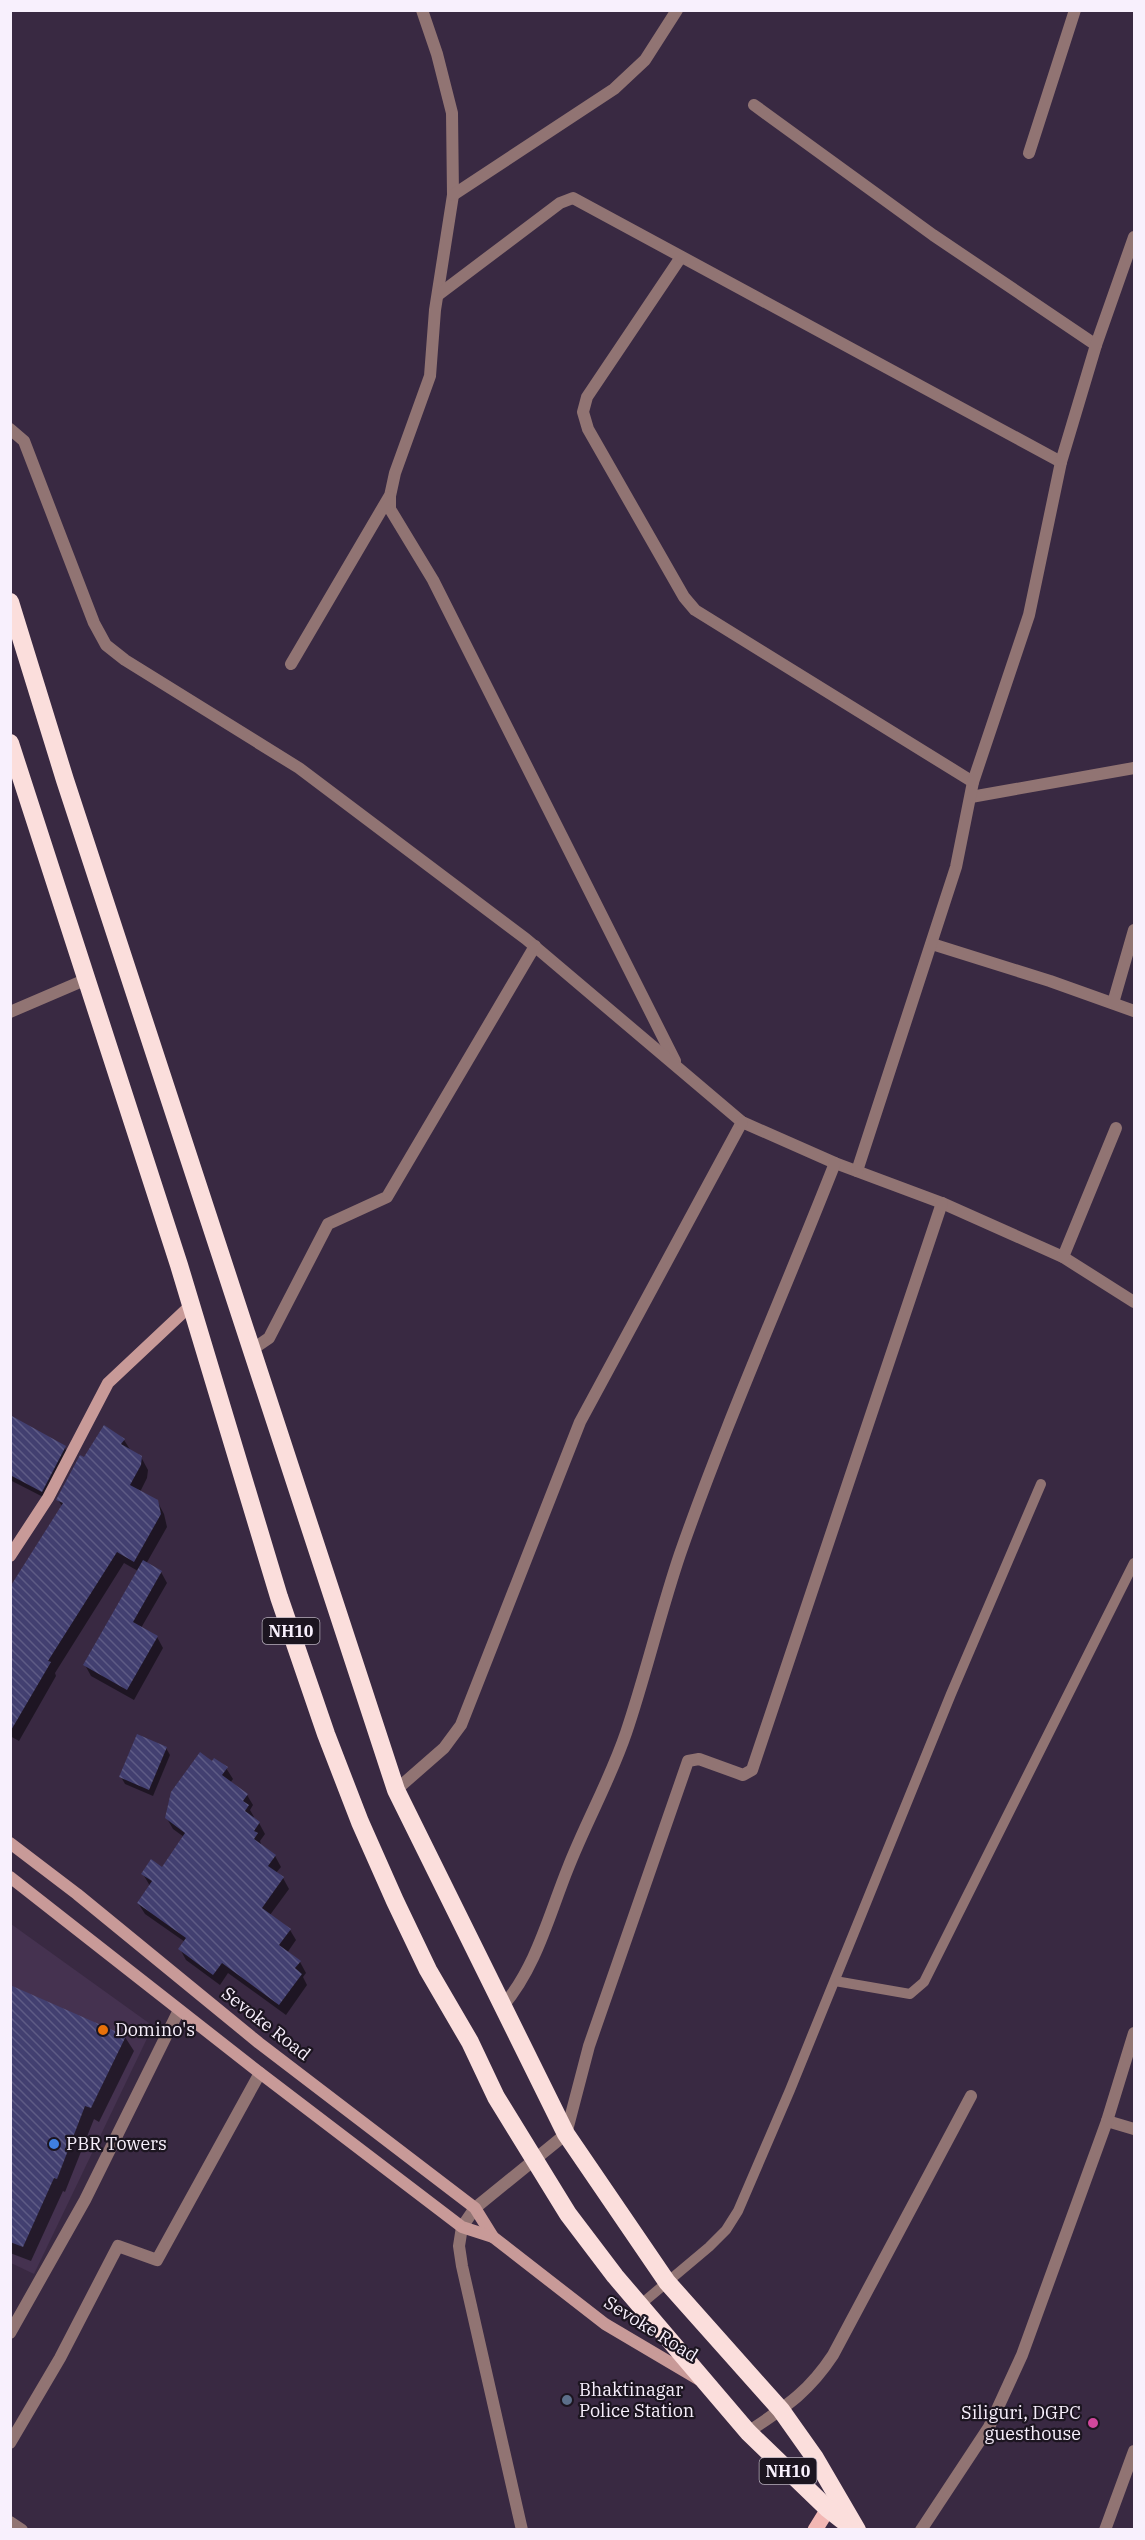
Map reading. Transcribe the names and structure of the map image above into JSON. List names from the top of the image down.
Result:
{
  "streets": {
    "highway": ["NH10"],
    "main road": ["Sevoke Road"]
  },
  "crossings": [
    ["NH10", "Sevoke Road"]
  ],
  "places": [
    "Domino's",
    "PBR Towers",
    "Bhaktinagar Police Station",
    "Siliguri, DGPC guesthouse"
  ]
}
